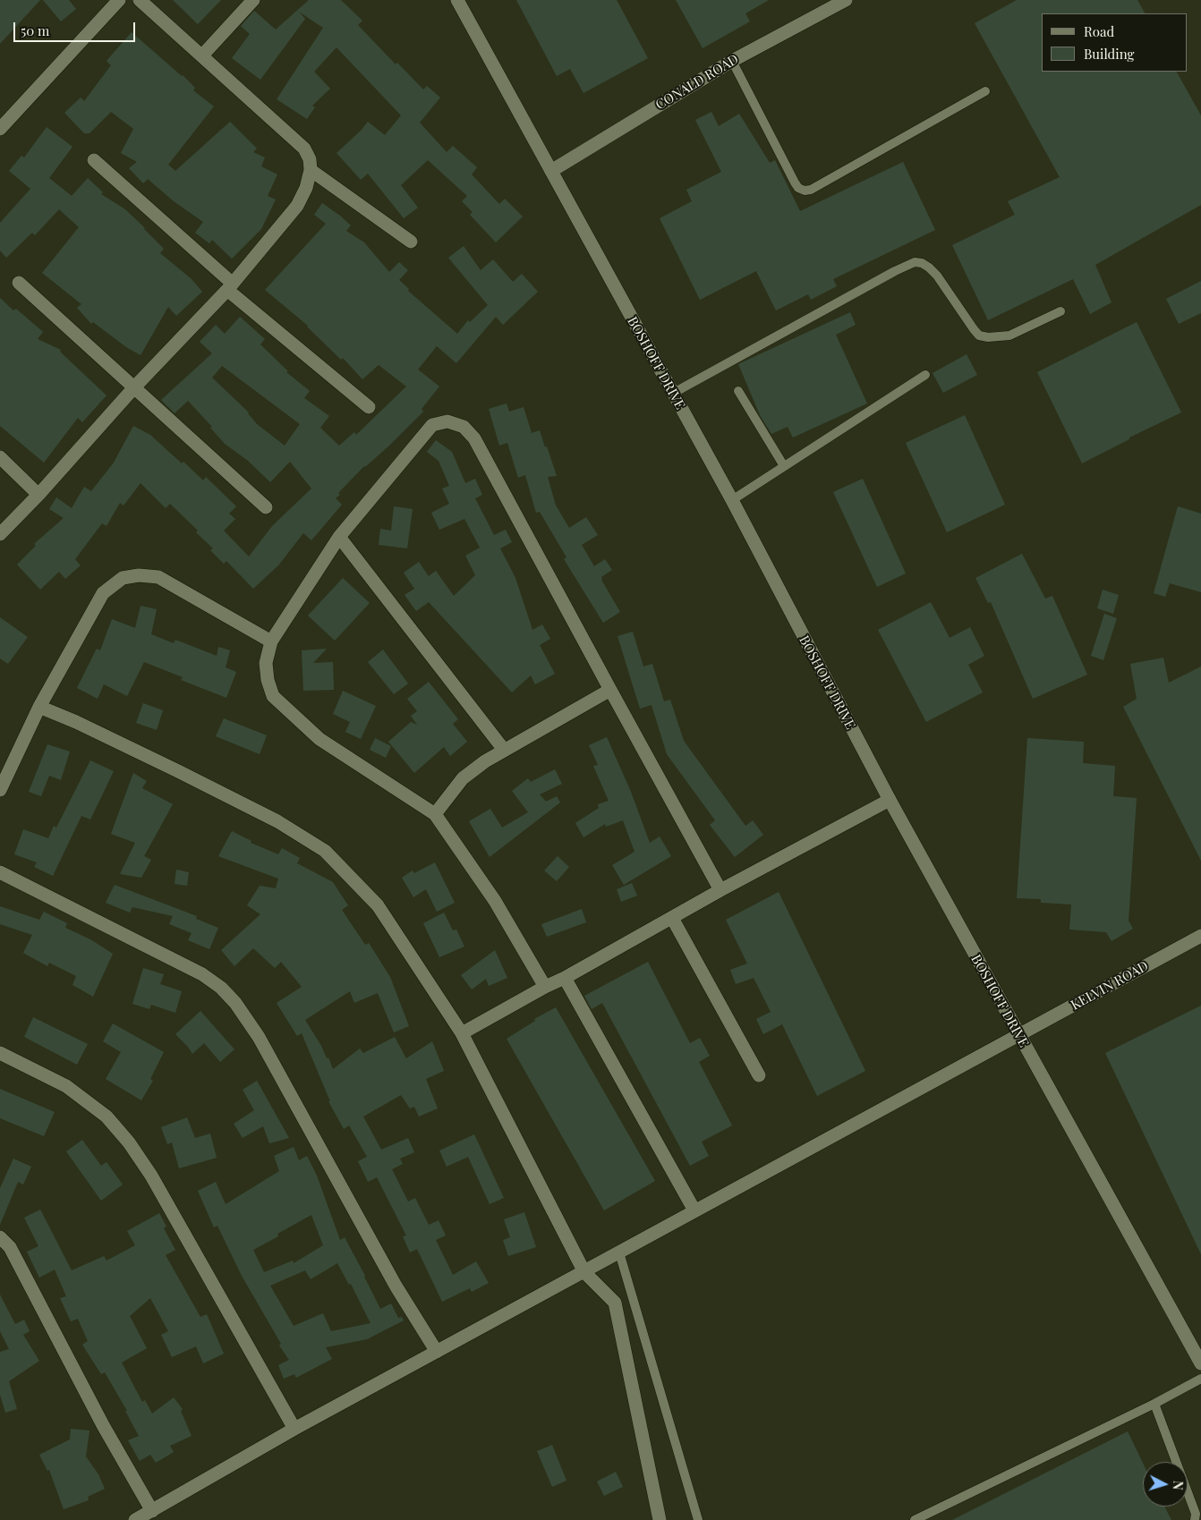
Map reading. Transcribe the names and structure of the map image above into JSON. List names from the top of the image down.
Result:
{
  "streets": {
    "street": ["CONALD ROAD", "BOSHOFF DRIVE", "KELVIN ROAD"]
  },
  "crossings": [
    ["CONALD ROAD", "BOSHOFF DRIVE"],
    ["BOSHOFF DRIVE", "KELVIN ROAD"]
  ],
  "legend": ["Road", "Building"],
  "scale_bar": "50 m",
  "north": "right"
}
